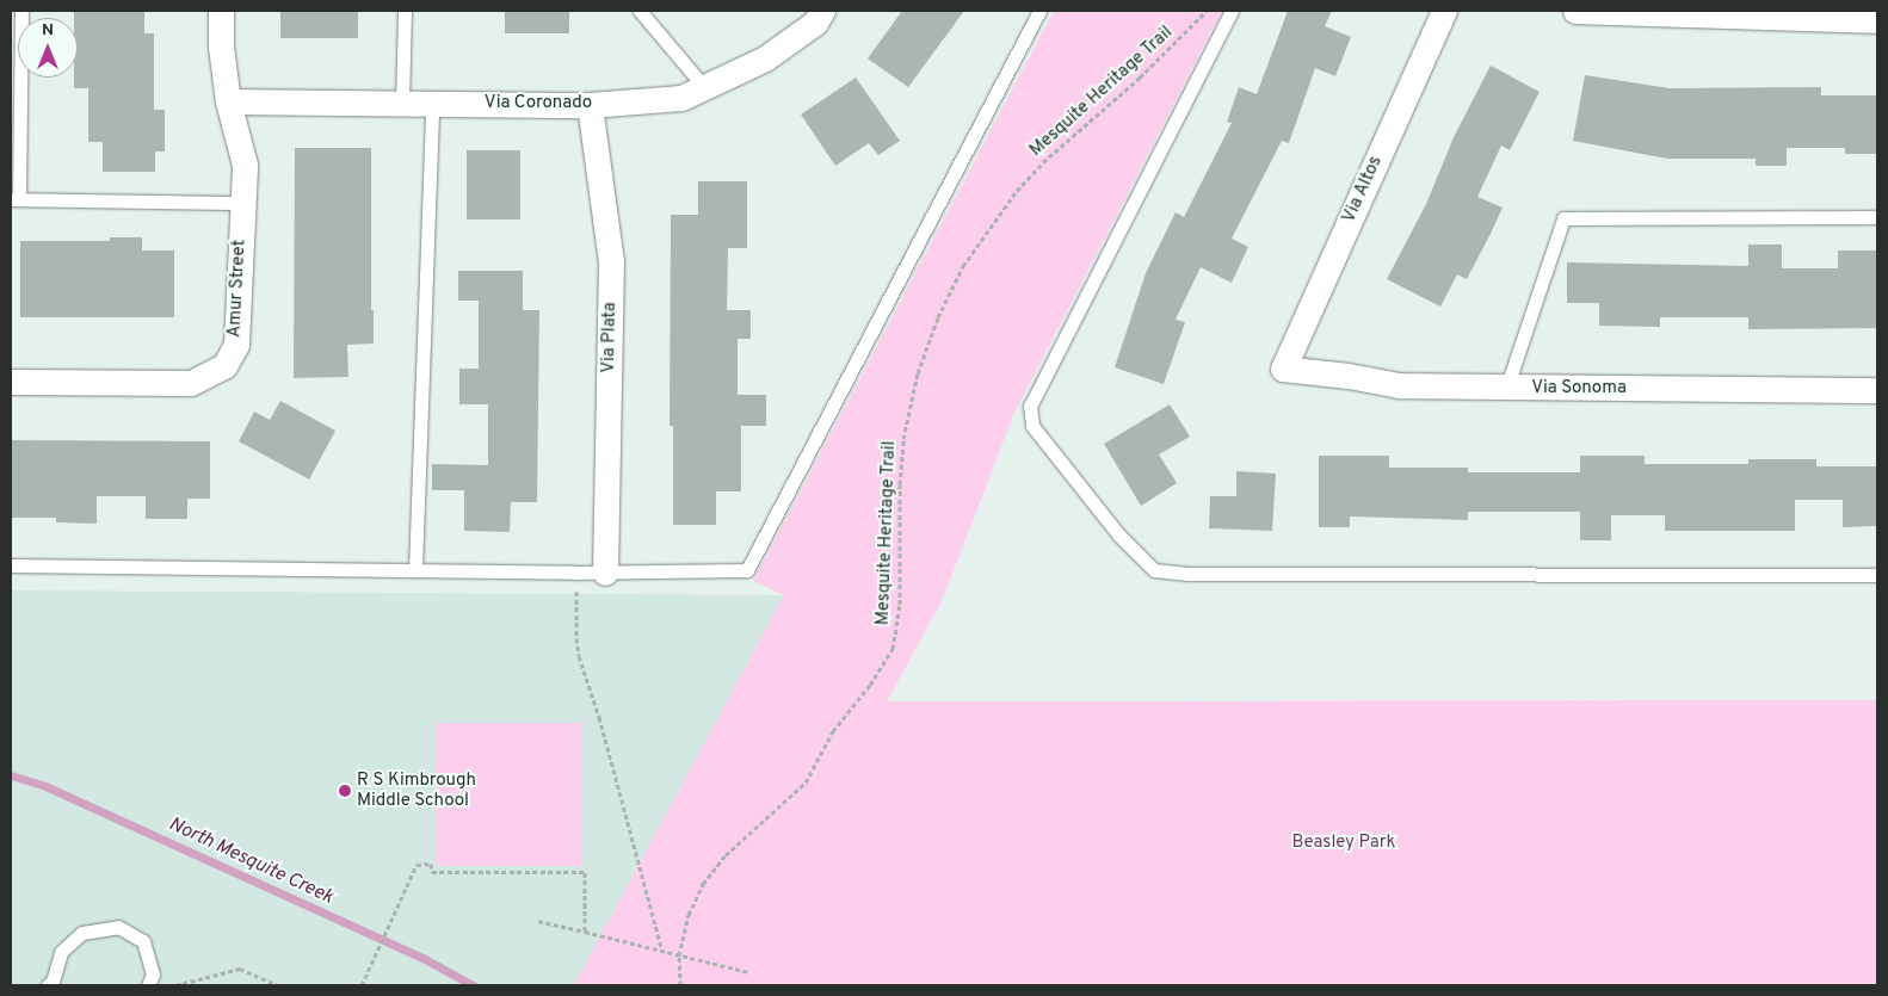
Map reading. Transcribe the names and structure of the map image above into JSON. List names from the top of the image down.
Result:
{
  "streets": {
    "street": [
      "Via Coronado",
      "Via Altos",
      "Amur Street",
      "Via Plata",
      "Via Sonoma"
    ],
    "path": ["Mesquite Heritage Trail"]
  },
  "crossings": [
    ["Via Coronado", "Amur Street"],
    ["Via Coronado", "Via Plata"],
    ["Via Altos", "Via Sonoma"]
  ],
  "water": ["North Mesquite Creek"],
  "parks": ["Beasley Park"],
  "places": ["R S Kimbrough Middle School"],
  "north": "top"
}
